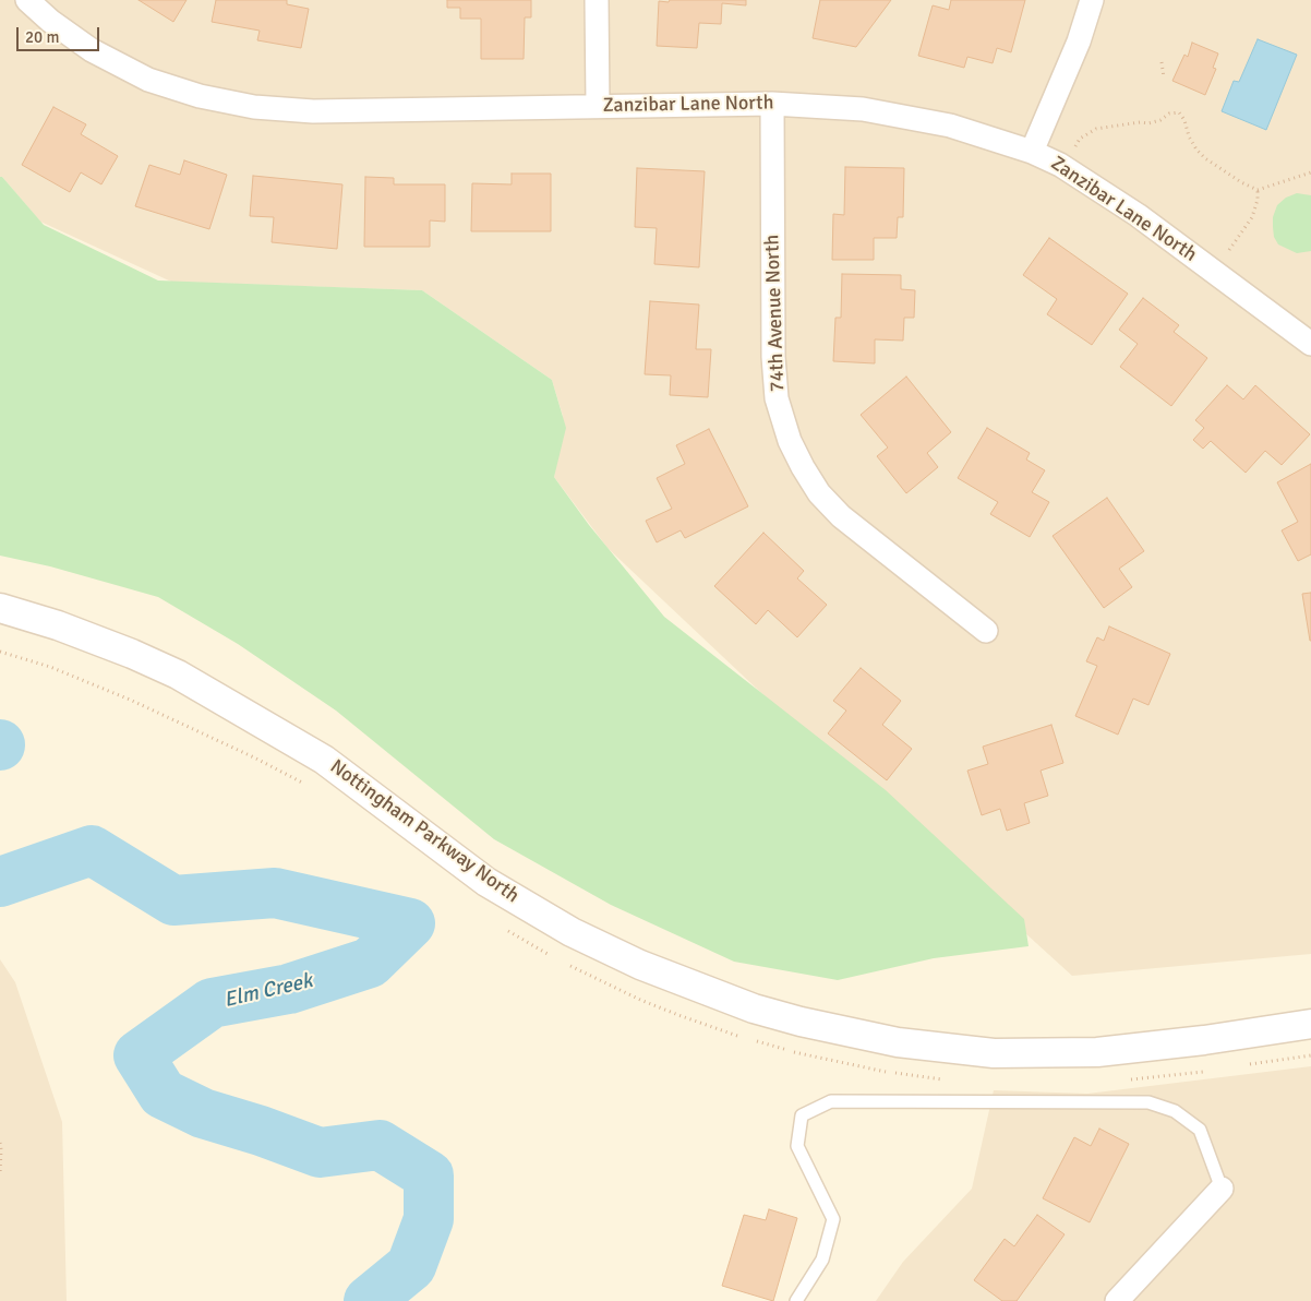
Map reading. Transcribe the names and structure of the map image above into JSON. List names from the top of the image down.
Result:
{
  "streets": {
    "street": ["Zanzibar Lane North", "74th Avenue North", "Nottingham Parkway North"]
  },
  "crossings": [
    ["Zanzibar Lane North", "74th Avenue North"]
  ],
  "water": ["Elm Creek"],
  "scale_bar": "20 m"
}
